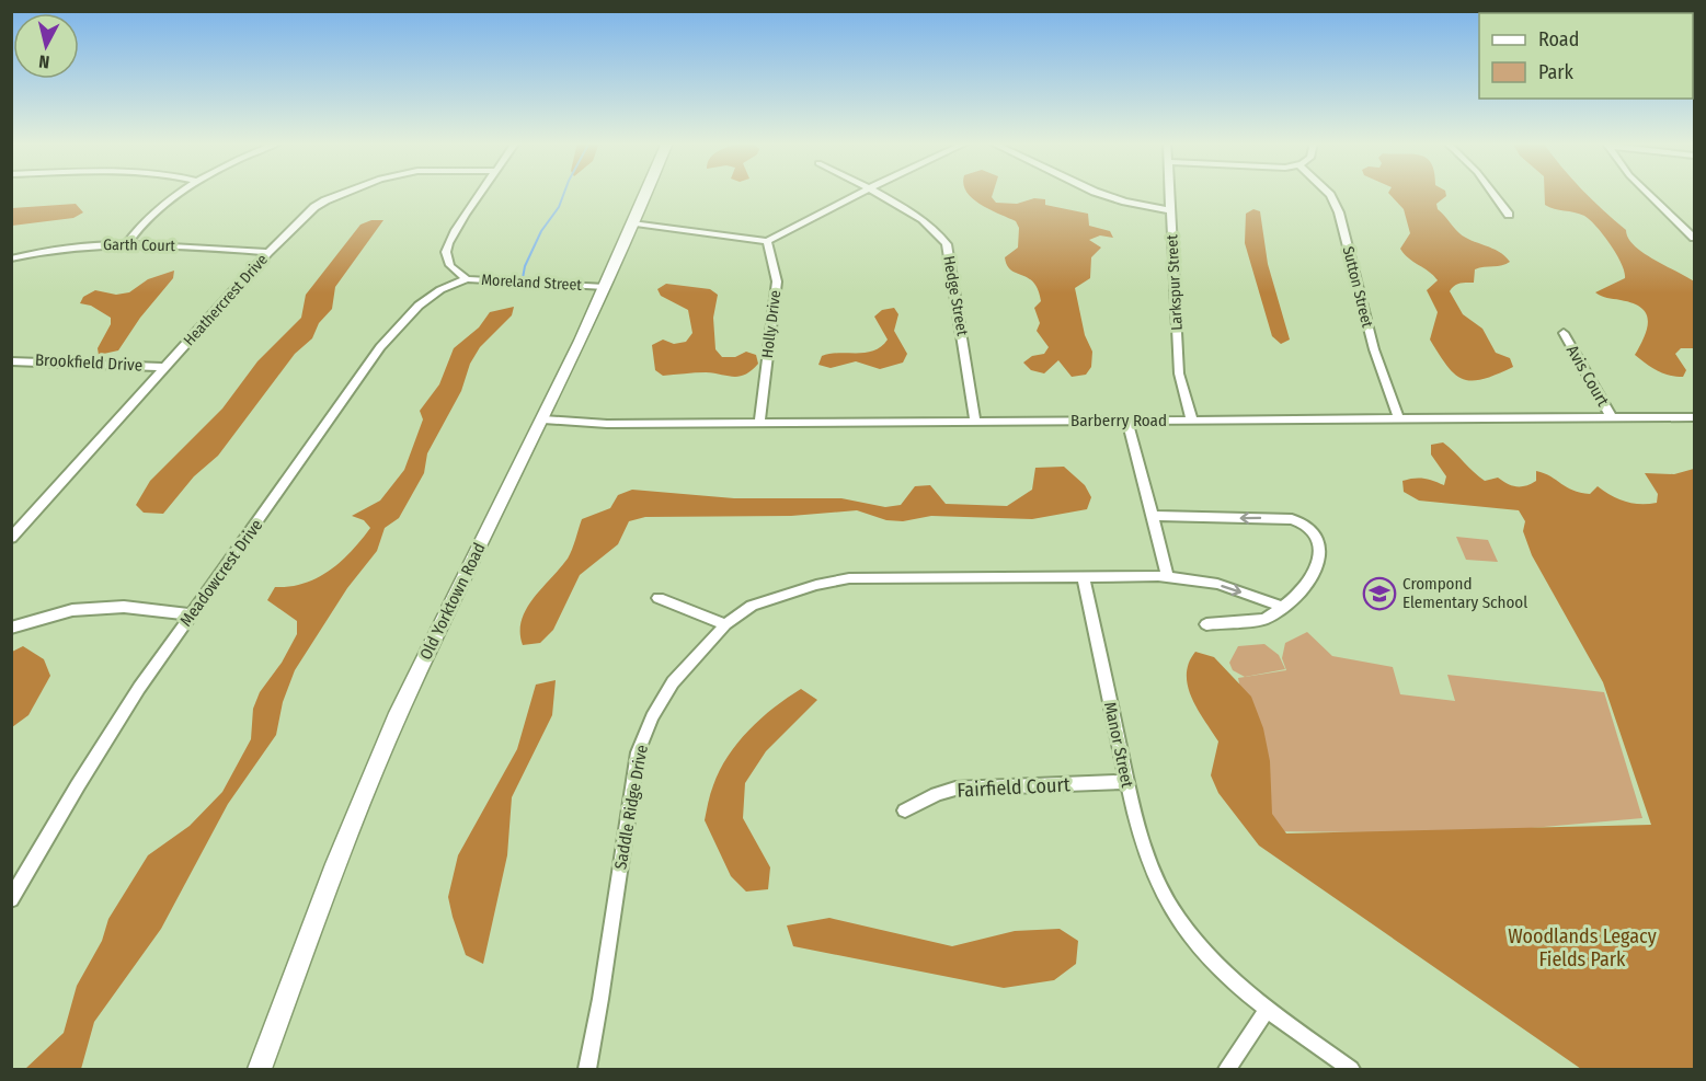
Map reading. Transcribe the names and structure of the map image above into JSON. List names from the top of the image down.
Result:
{
  "streets": {
    "main road": ["Old Yorktown Road"],
    "street": [
      "Garth Court",
      "Moreland Street",
      "Larkspur Street",
      "Sutton Street",
      "Hedge Street",
      "Heathercrest Drive",
      "Holly Drive",
      "Brookfield Drive",
      "Avis Court",
      "Barberry Road",
      "Meadowcrest Drive",
      "Manor Street",
      "Fairfield Court",
      "Saddle Ridge Drive"
    ]
  },
  "crossings": [
    ["Garth Court", "Heathercrest Drive"],
    ["Moreland Street", "Meadowcrest Drive"],
    ["Moreland Street", "Old Yorktown Road"],
    ["Larkspur Street", "Barberry Road"],
    ["Sutton Street", "Barberry Road"],
    ["Hedge Street", "Barberry Road"],
    ["Heathercrest Drive", "Brookfield Drive"],
    ["Holly Drive", "Barberry Road"],
    ["Avis Court", "Barberry Road"],
    ["Barberry Road", "Old Yorktown Road"],
    ["Manor Street", "Fairfield Court"],
    ["Manor Street", "Saddle Ridge Drive"]
  ],
  "parks": ["Woodlands Legacy Fields Park"],
  "places": {
    "school or university": ["Crompond Elementary School"]
  },
  "legend": ["Road", "Park"],
  "north": "bottom"
}
